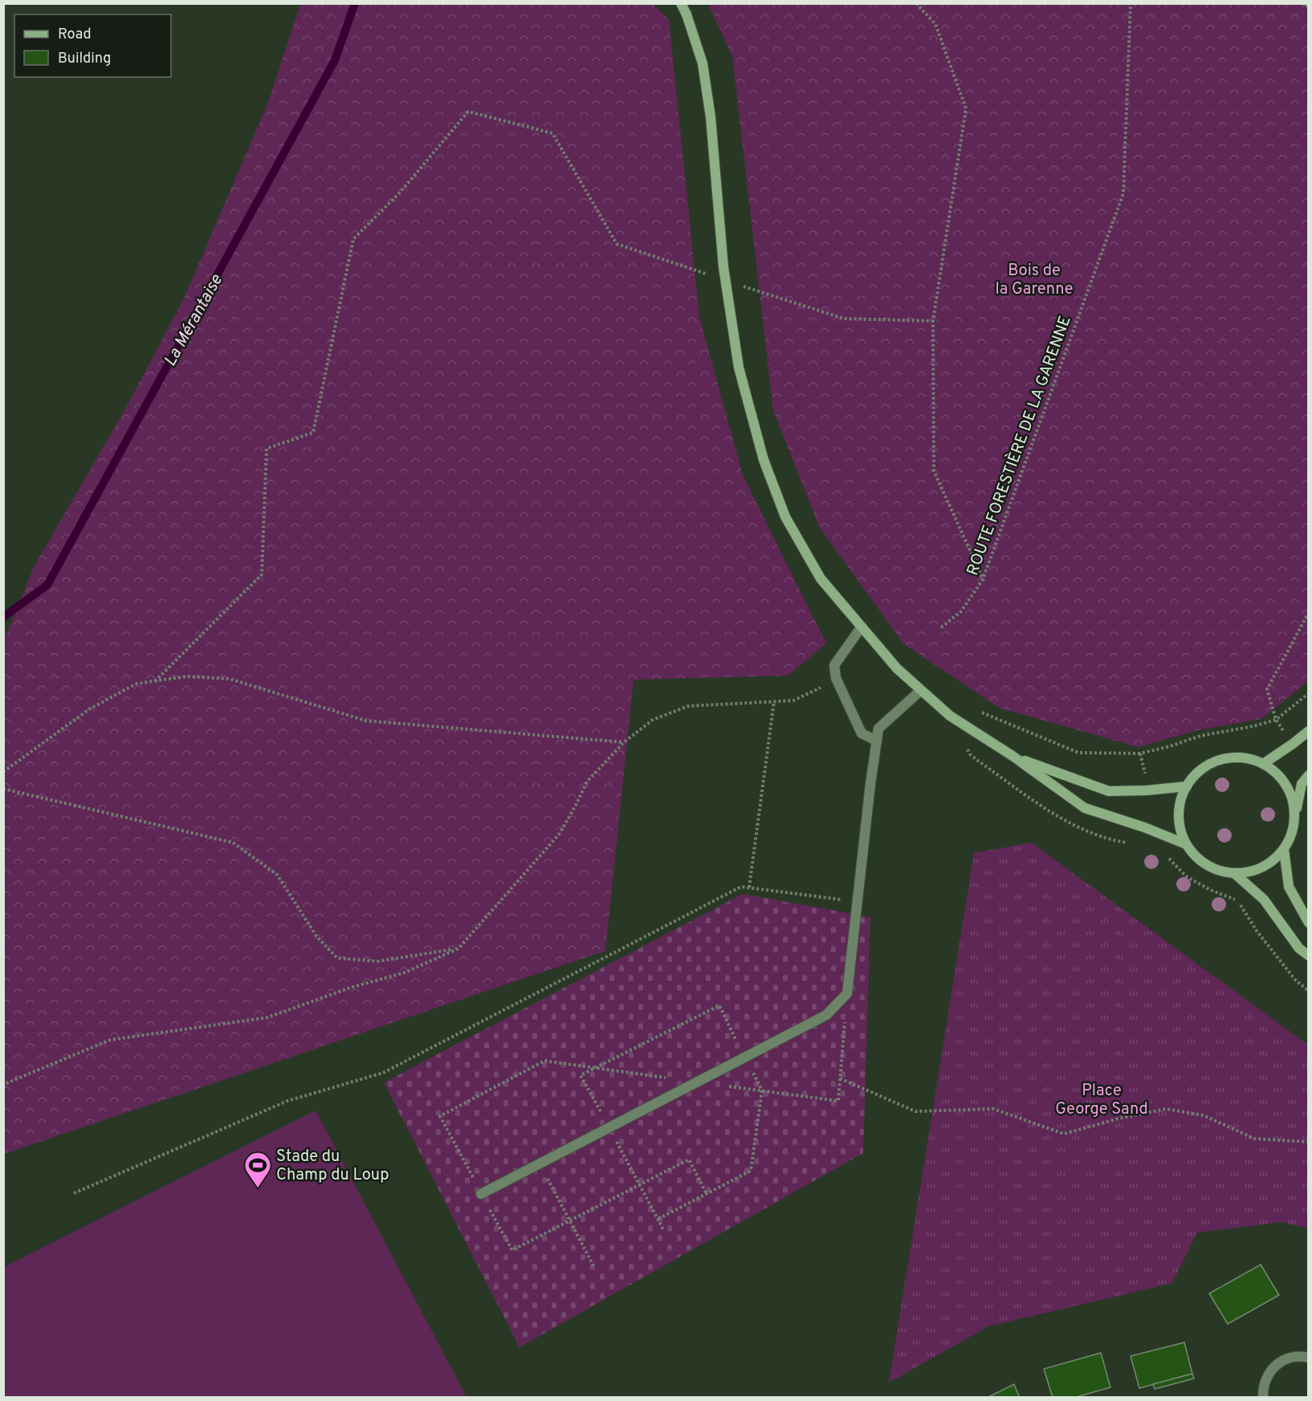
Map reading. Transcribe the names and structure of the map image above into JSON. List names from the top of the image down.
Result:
{
  "streets": {
    "path": ["ROUTE FORESTIÈRE DE LA GARENNE"]
  },
  "water": ["La Mérantaise"],
  "parks": ["Bois de la Garenne", "Place George Sand"],
  "places": {
    "sports": ["Stade du Champ du Loup"]
  },
  "legend": ["Road", "Building"]
}
